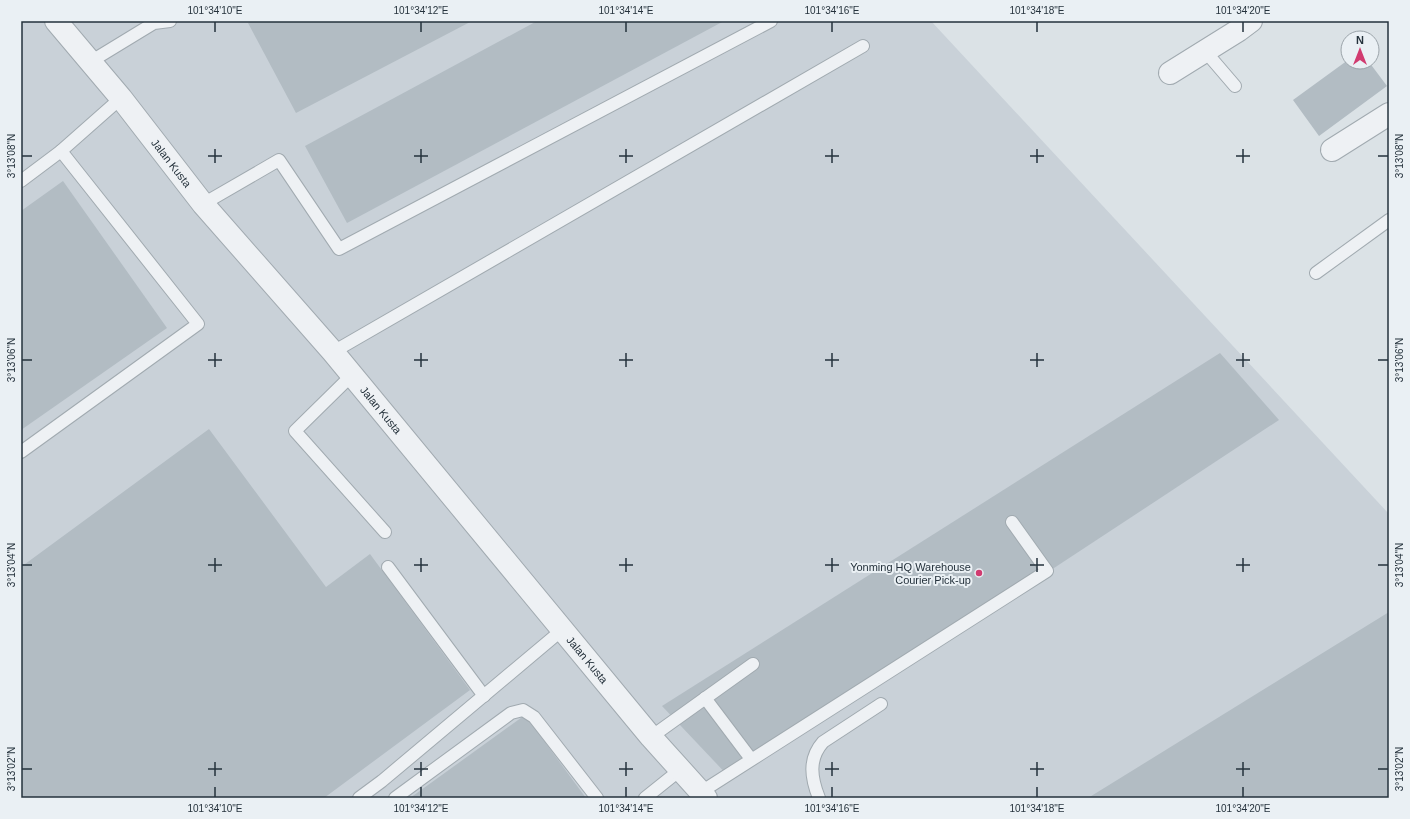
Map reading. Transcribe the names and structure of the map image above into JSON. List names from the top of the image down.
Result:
{
  "streets": {
    "street": ["Jalan Kusta"]
  },
  "places": ["Yonming HQ Warehouse Courier Pick-up"],
  "north": "top",
  "coordinates": [
    "101°34'10\"E",
    "101°34'12\"E",
    "101°34'14\"E",
    "101°34'16\"E",
    "101°34'18\"E",
    "101°34'20\"E",
    "3°13'08\"N",
    "3°13'06\"N",
    "3°13'04\"N",
    "3°13'02\"N"
  ]
}
